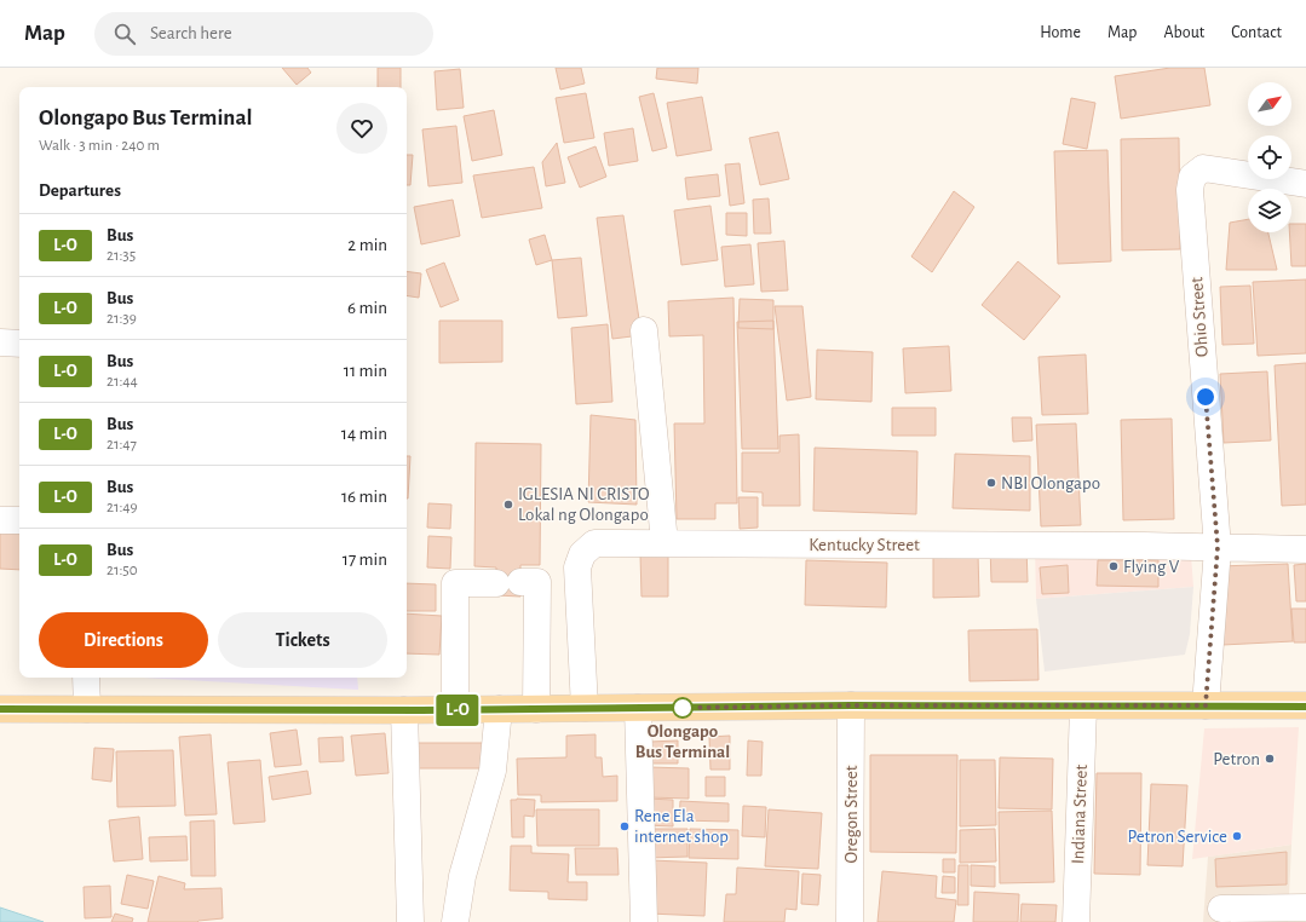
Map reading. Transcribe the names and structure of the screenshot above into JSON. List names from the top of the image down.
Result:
{
  "streets": {
    "street": [
      "Ohio Street",
      "Kentucky Street",
      "Oregon Street",
      "Indiana Street"
    ]
  },
  "crossings": [
    ["Ohio Street", "Kentucky Street"]
  ],
  "places": [
    "NBI Olongapo",
    "IGLESIA NI CRISTO Lokal ng Olongapo",
    "Flying V",
    "Olongapo Bus Terminal",
    "Petron",
    "Rene Ela internet shop",
    "Petron Service"
  ],
  "lines": ["bus line L-O"],
  "north": "top right",
  "page": {
    "header": "Map",
    "search": "Search here",
    "nav": [
      "Home",
      "Map",
      "About",
      "Contact"
    ],
    "on_map": "L-O",
    "heading": [
      ["Olongapo Bus Terminal", "Walk · 3 min · 240 m"],
      "Departures"
    ],
    "list": [
      {
        "mark": "L-O",
        "name": "Bus",
        "note": "21:35",
        "value": "2 min"
      },
      {
        "mark": "L-O",
        "name": "Bus",
        "note": "21:39",
        "value": "6 min"
      },
      {
        "mark": "L-O",
        "name": "Bus",
        "note": "21:44",
        "value": "11 min"
      },
      {
        "mark": "L-O",
        "name": "Bus",
        "note": "21:47",
        "value": "14 min"
      },
      {
        "mark": "L-O",
        "name": "Bus",
        "note": "21:49",
        "value": "16 min"
      },
      {
        "mark": "L-O",
        "name": "Bus",
        "note": "21:50",
        "value": "17 min"
      }
    ],
    "buttons": ["Directions", "Tickets"]
  }
}
